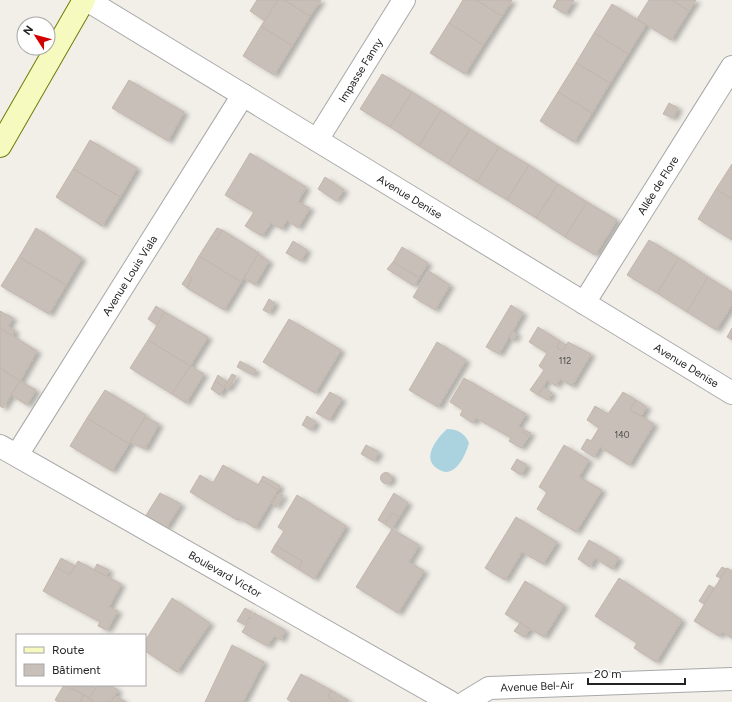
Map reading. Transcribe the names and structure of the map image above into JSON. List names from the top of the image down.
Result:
{
  "streets": {
    "street": [
      "Impasse Fanny",
      "Allée de Flore",
      "Avenue Denise",
      "Avenue Louis Viala",
      "Boulevard Victor",
      "Avenue Bel-Air"
    ]
  },
  "crossings": [
    ["Impasse Fanny", "Avenue Denise"],
    ["Allée de Flore", "Avenue Denise"],
    ["Avenue Denise", "Avenue Louis Viala"],
    ["Avenue Louis Viala", "Boulevard Victor"]
  ],
  "house_numbers": ["112", "140"],
  "legend": ["Route", "Bâtiment"],
  "scale_bar": "20 m",
  "north": "top left"
}
